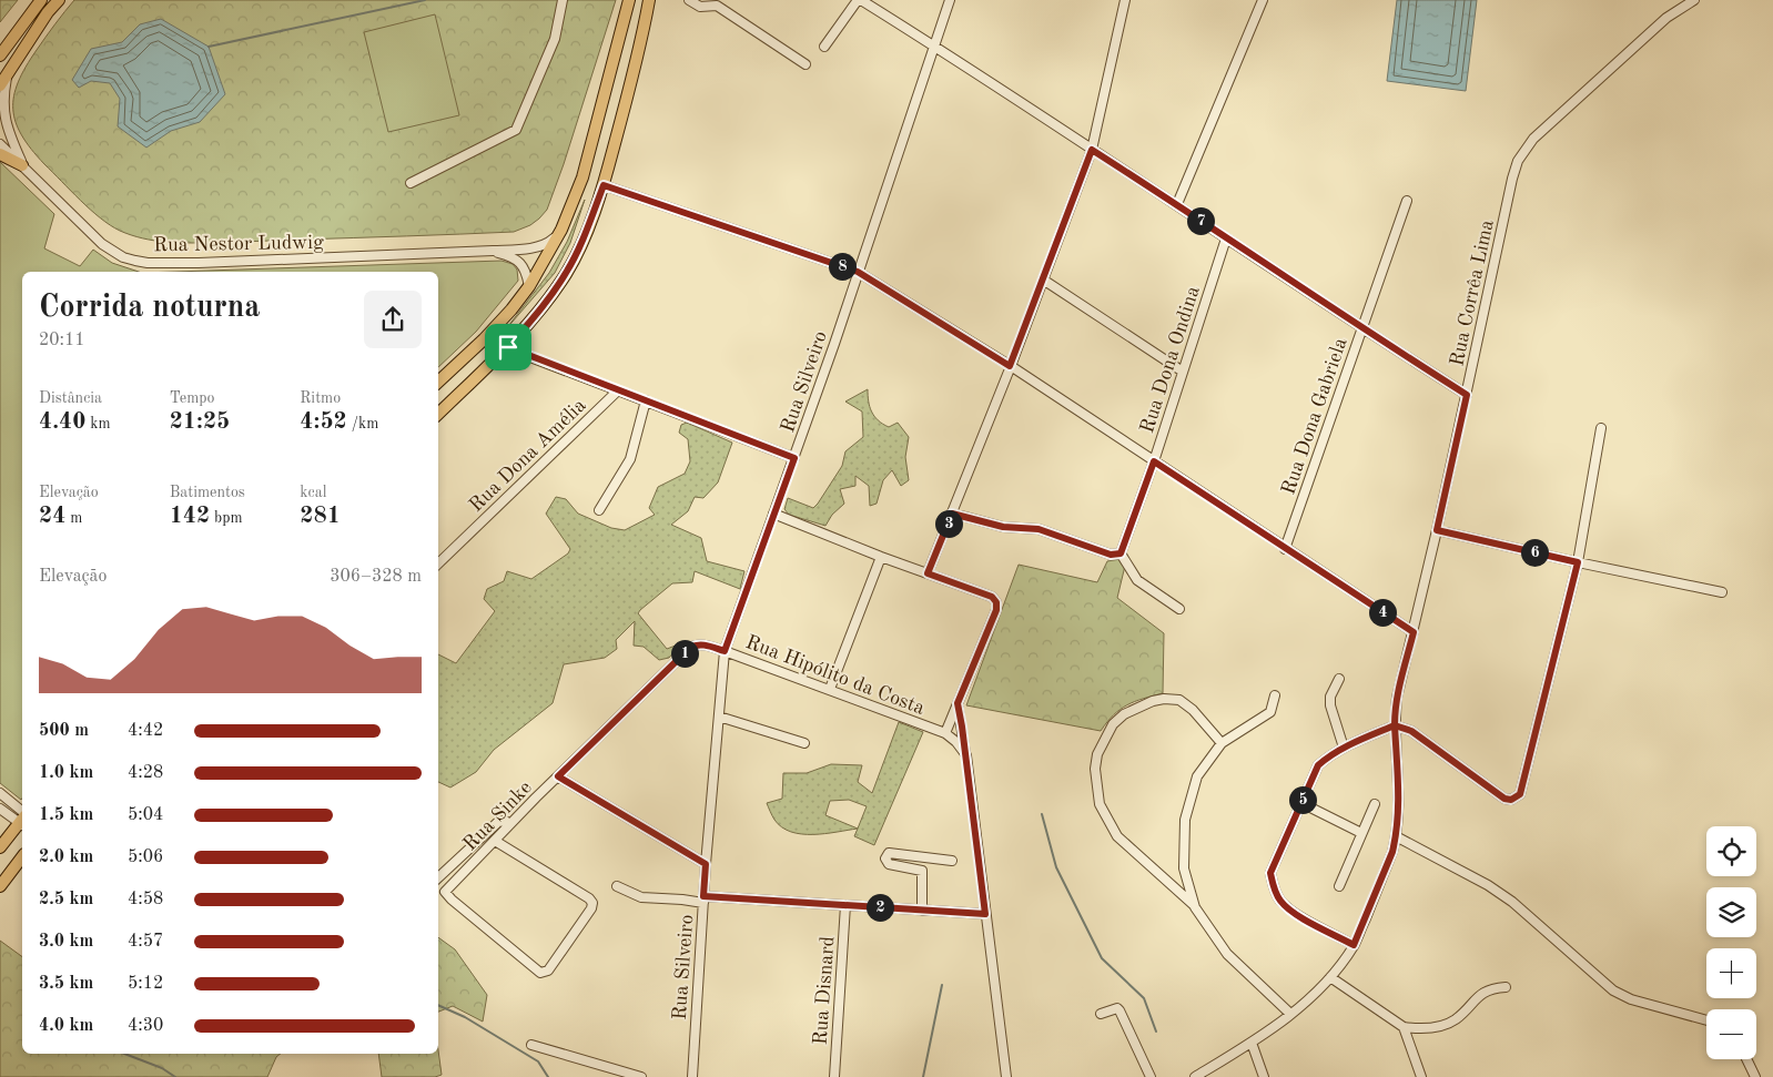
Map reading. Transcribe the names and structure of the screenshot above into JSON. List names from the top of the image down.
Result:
{
  "streets": {
    "street": [
      "Rua Nestor Ludwig",
      "Rua Corrêa Lima",
      "Rua Dona Ondina",
      "Rua Silveiro",
      "Rua Dona Gabriela",
      "Rua Dona Amélia",
      "Rua Hipólito da Costa",
      "Rua Sinke",
      "Rua Disnard"
    ]
  },
  "crossings": [
    ["Rua Silveiro", "Rua Hipólito da Costa"],
    ["Rua Silveiro", "Rua Sinke"],
    ["Rua Hipólito da Costa", "Rua Sinke"]
  ],
  "page": {
    "pins": [
      "7",
      "8",
      "3",
      "6",
      "4",
      "1",
      "5",
      "2"
    ],
    "heading": ["Corrida noturna", "20:11"],
    "stats": [
      ["Distância", "4.40 km"],
      ["Tempo", "21:25"],
      ["Ritmo", "4:52 /km"],
      ["Elevação", "24 m"],
      ["Batimentos", "142 bpm"],
      ["kcal", "281"]
    ],
    "chart": ["Elevação", "306–328 m"],
    "list": [
      {
        "name": "500 m",
        "note": "4:42"
      },
      {
        "name": "1.0 km",
        "note": "4:28"
      },
      {
        "name": "1.5 km",
        "note": "5:04"
      },
      {
        "name": "2.0 km",
        "note": "5:06"
      },
      {
        "name": "2.5 km",
        "note": "4:58"
      },
      {
        "name": "3.0 km",
        "note": "4:57"
      },
      {
        "name": "3.5 km",
        "note": "5:12"
      },
      {
        "name": "4.0 km",
        "note": "4:30"
      }
    ],
    "map_buttons": ["+", "−"]
  }
}
